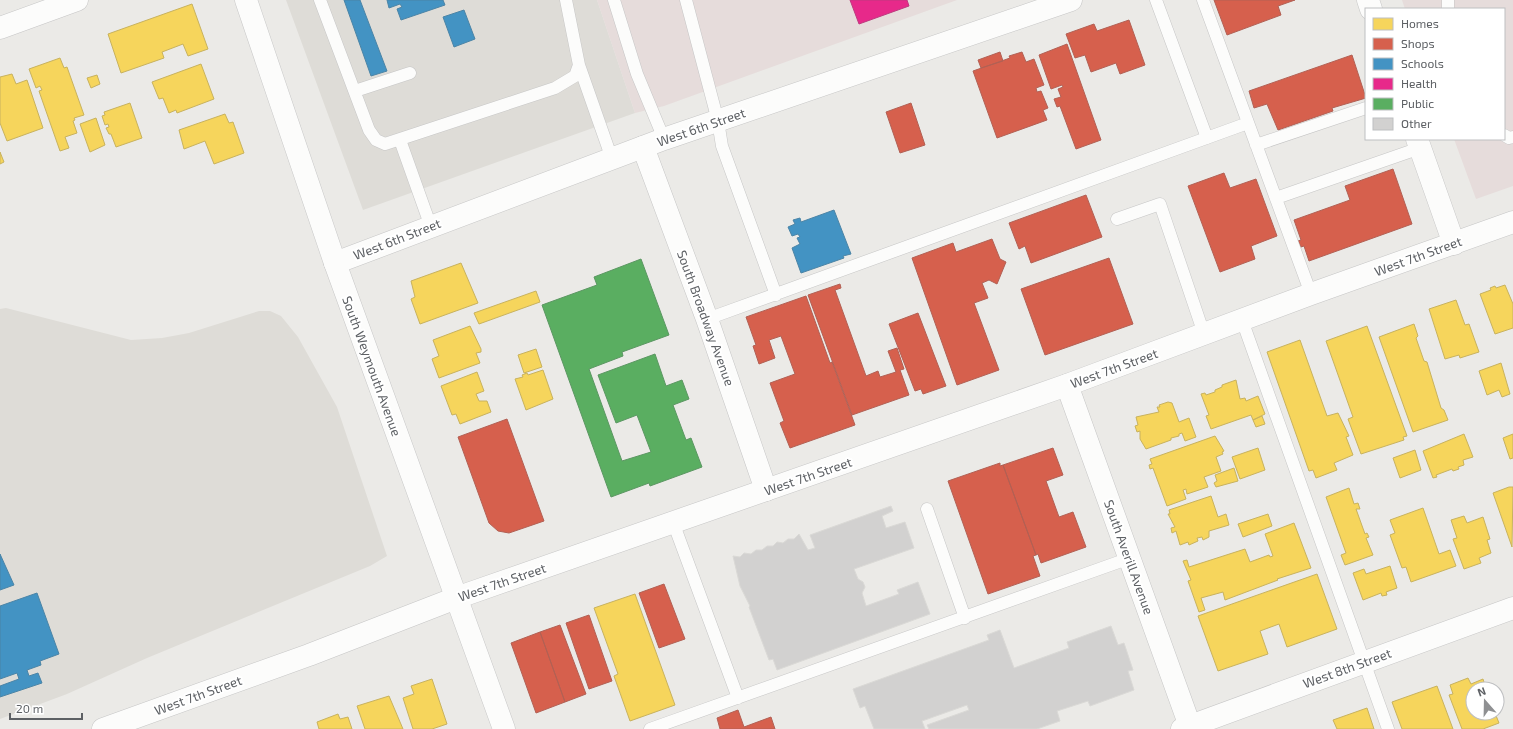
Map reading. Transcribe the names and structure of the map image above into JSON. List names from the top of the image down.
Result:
{
  "streets": {
    "street": [
      "West 6th Street",
      "West 7th Street",
      "South Broadway Avenue",
      "South Weymouth Avenue",
      "South Averill Avenue",
      "West 8th Street"
    ]
  },
  "crossings": [
    ["West 6th Street", "South Broadway Avenue"],
    ["West 6th Street", "South Weymouth Avenue"],
    ["West 7th Street", "South Broadway Avenue"],
    ["West 7th Street", "South Weymouth Avenue"],
    ["West 7th Street", "South Averill Avenue"],
    ["South Averill Avenue", "West 8th Street"]
  ],
  "legend": [
    "Homes",
    "Shops",
    "Schools",
    "Health",
    "Public",
    "Other"
  ],
  "scale_bar": "20 m",
  "north": "top"
}
